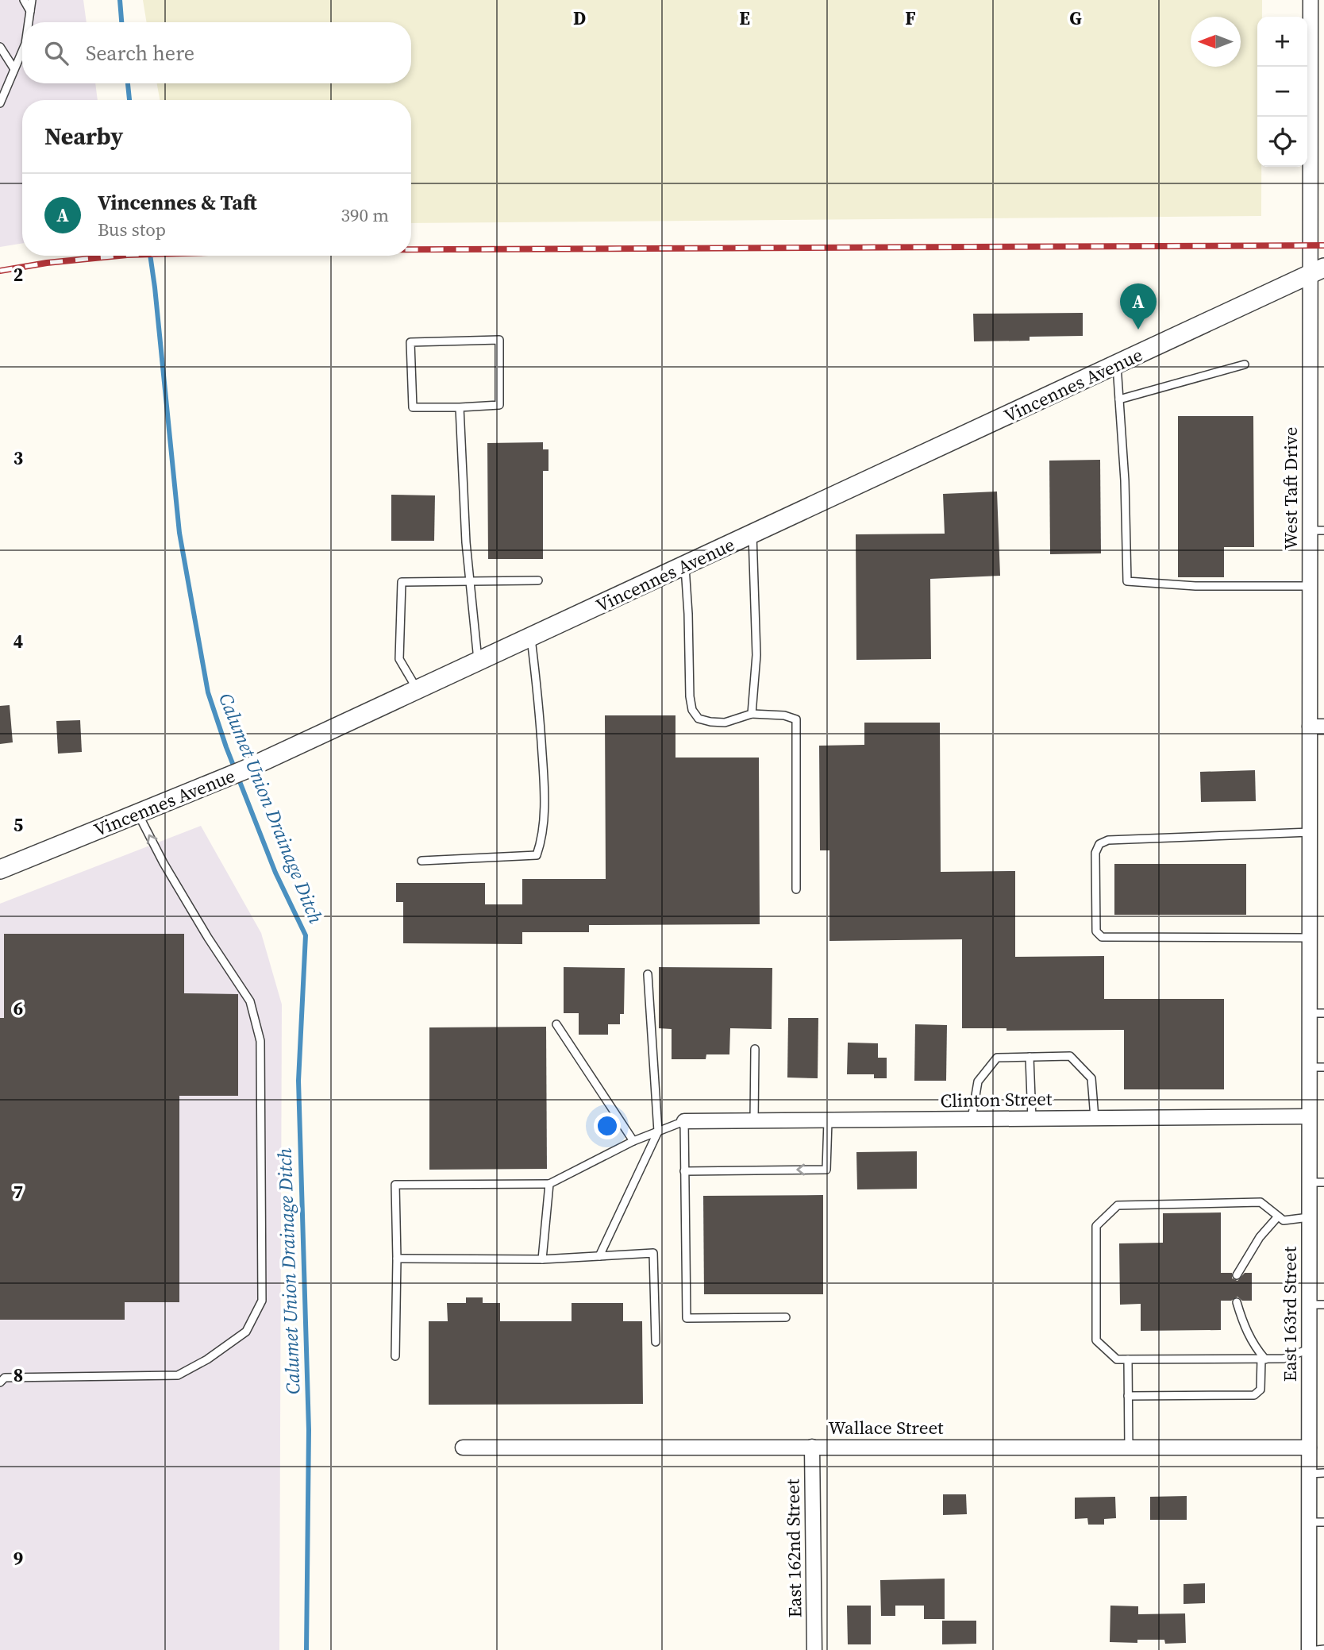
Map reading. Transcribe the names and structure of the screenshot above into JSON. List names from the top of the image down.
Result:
{
  "streets": {
    "street": [
      "Vincennes Avenue",
      "West Taft Drive",
      "Clinton Street",
      "East 163rd Street",
      "Wallace Street",
      "East 162nd Street"
    ]
  },
  "crossings": [
    ["Vincennes Avenue", "West Taft Drive"],
    ["West Taft Drive", "East 163rd Street"],
    ["Clinton Street", "East 163rd Street"],
    ["East 163rd Street", "Wallace Street"],
    ["Wallace Street", "East 162nd Street"]
  ],
  "water": ["Calumet Union Drainage Ditch"],
  "north": "left",
  "page": {
    "map_buttons": ["+", "−"],
    "search": "Search here",
    "heading": "Nearby",
    "list": [
      {
        "mark": "A",
        "name": "Vincennes & Taft",
        "note": "Bus stop",
        "value": "390 m"
      }
    ],
    "pins": "A"
  },
  "grid": {
    "columns": [
      "D",
      "E",
      "F",
      "G"
    ],
    "rows": [
      "2",
      "3",
      "4",
      "5",
      "6",
      "7",
      "8",
      "9"
    ]
  }
}
